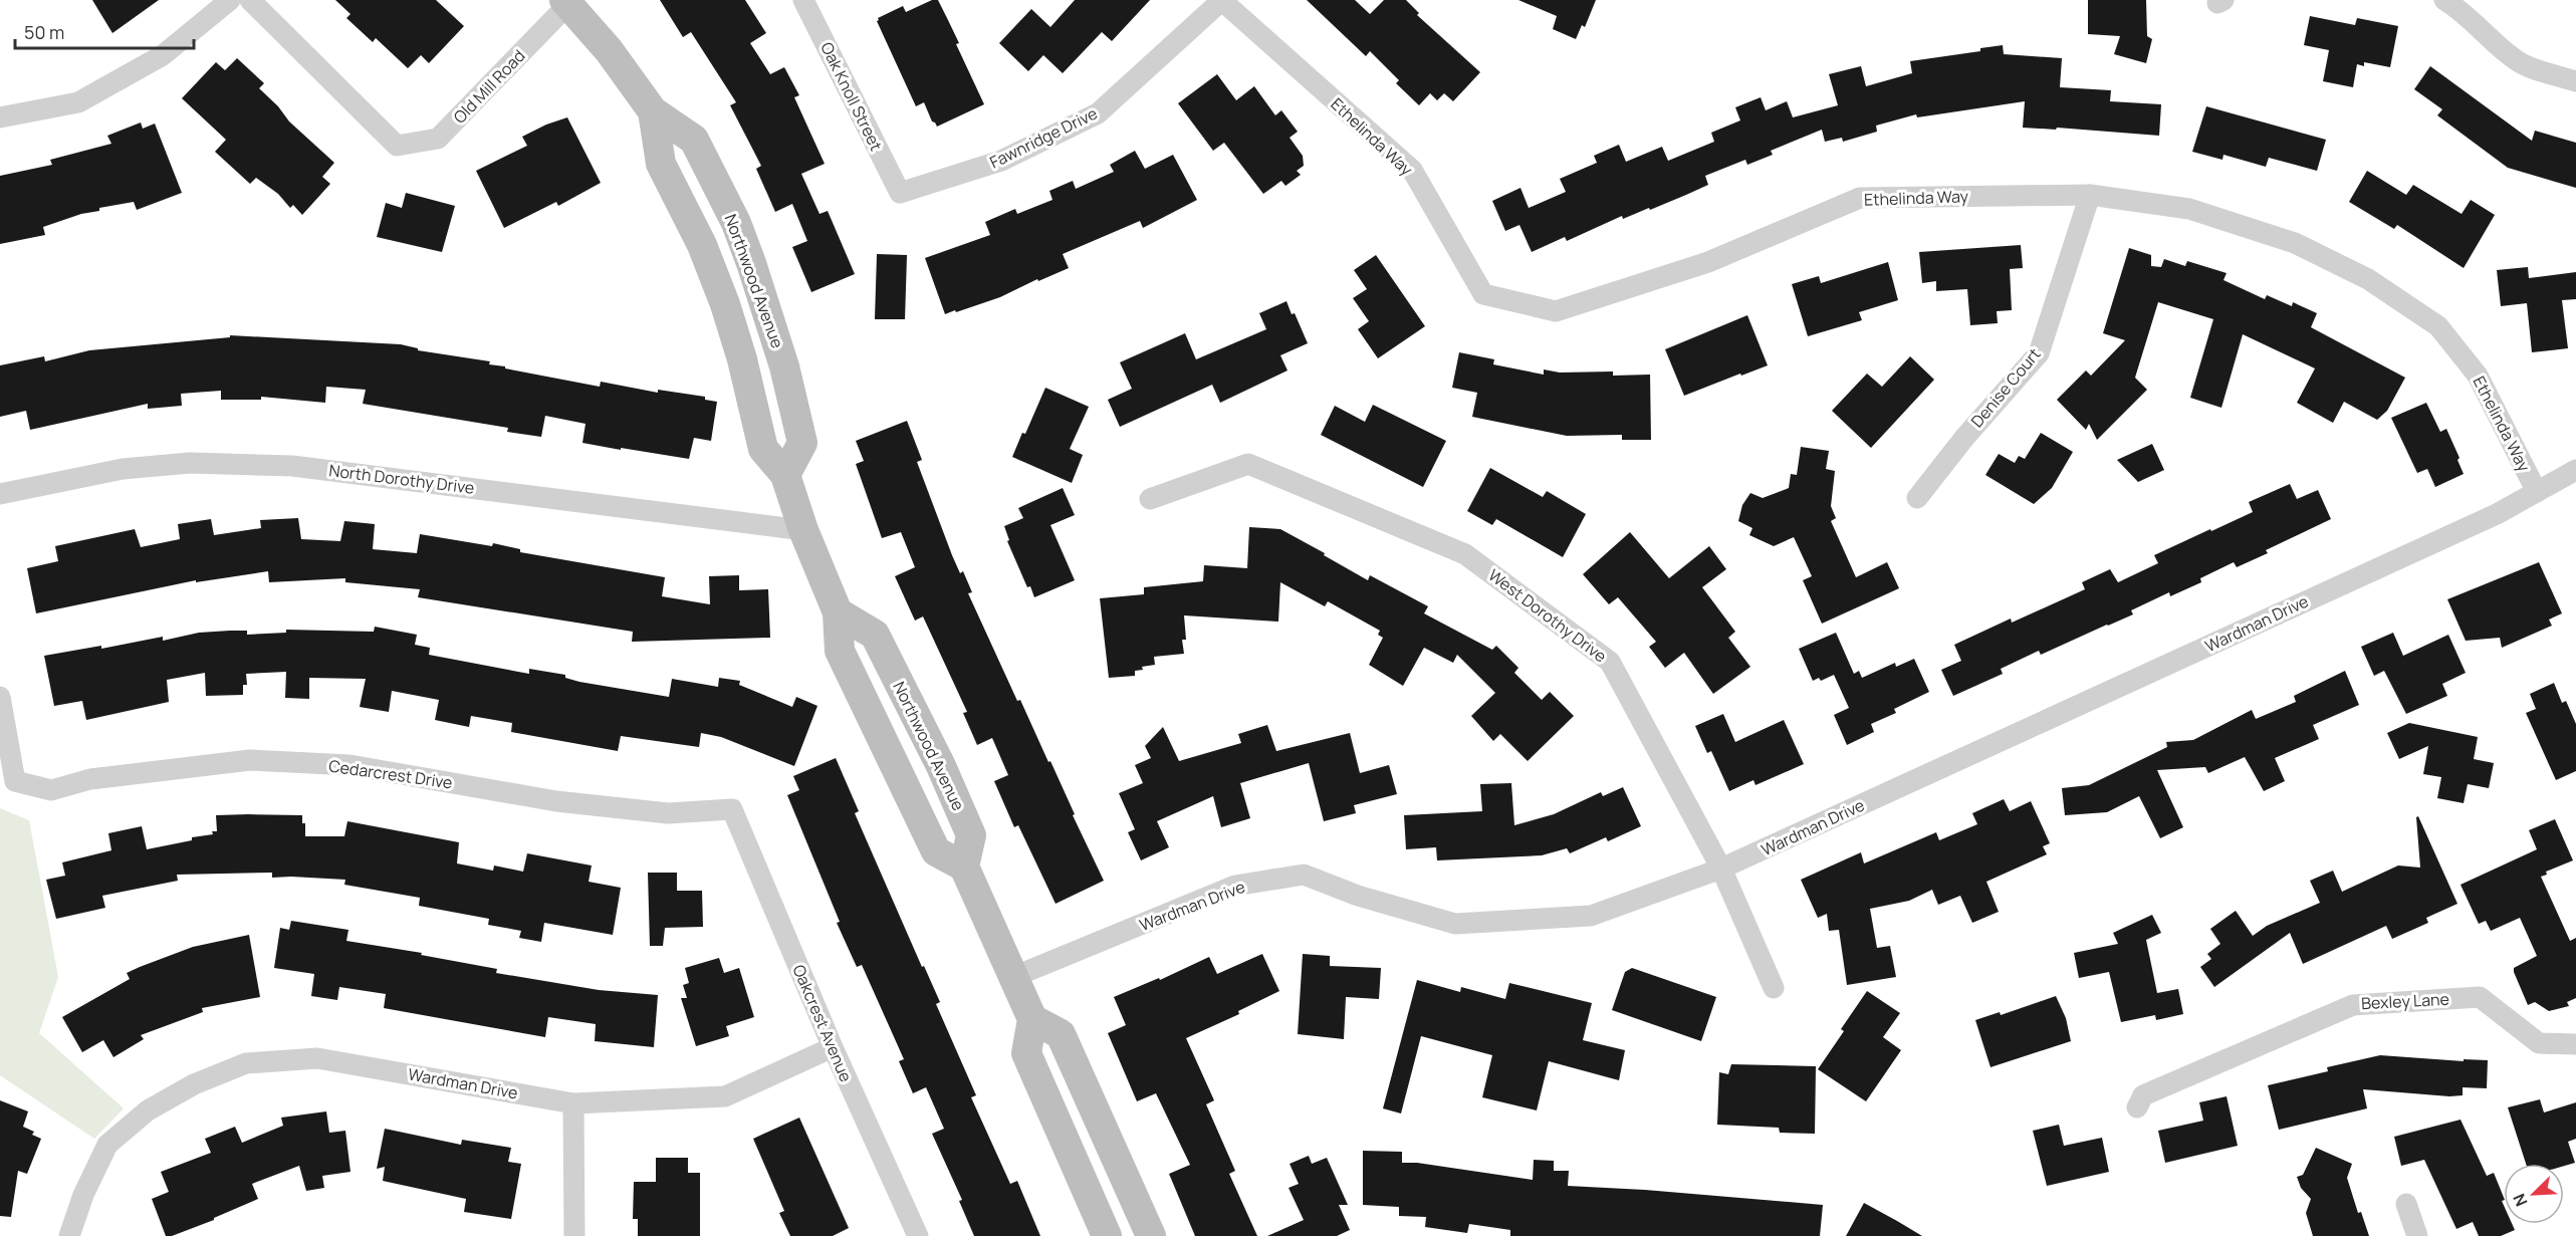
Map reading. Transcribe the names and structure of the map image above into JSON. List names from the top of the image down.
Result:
{
  "streets": {
    "street": [
      "Old Mill Road",
      "Oak Knoll Street",
      "Ethelinda Way",
      "Fawnridge Drive",
      "Northwood Avenue",
      "Denise Court",
      "North Dorothy Drive",
      "West Dorothy Drive",
      "Wardman Drive",
      "Cedarcrest Drive",
      "Bexley Lane",
      "Oakcrest Avenue"
    ]
  },
  "crossings": [
    ["Old Mill Road", "Northwood Avenue"],
    ["Oak Knoll Street", "Fawnridge Drive"],
    ["Ethelinda Way", "Fawnridge Drive"],
    ["Ethelinda Way", "Denise Court"],
    ["Ethelinda Way", "Wardman Drive"],
    ["Northwood Avenue", "North Dorothy Drive"],
    ["West Dorothy Drive", "Wardman Drive"],
    ["Wardman Drive", "Oakcrest Avenue"],
    ["Cedarcrest Drive", "Oakcrest Avenue"]
  ],
  "scale_bar": "50 m",
  "north": "bottom left"
}
